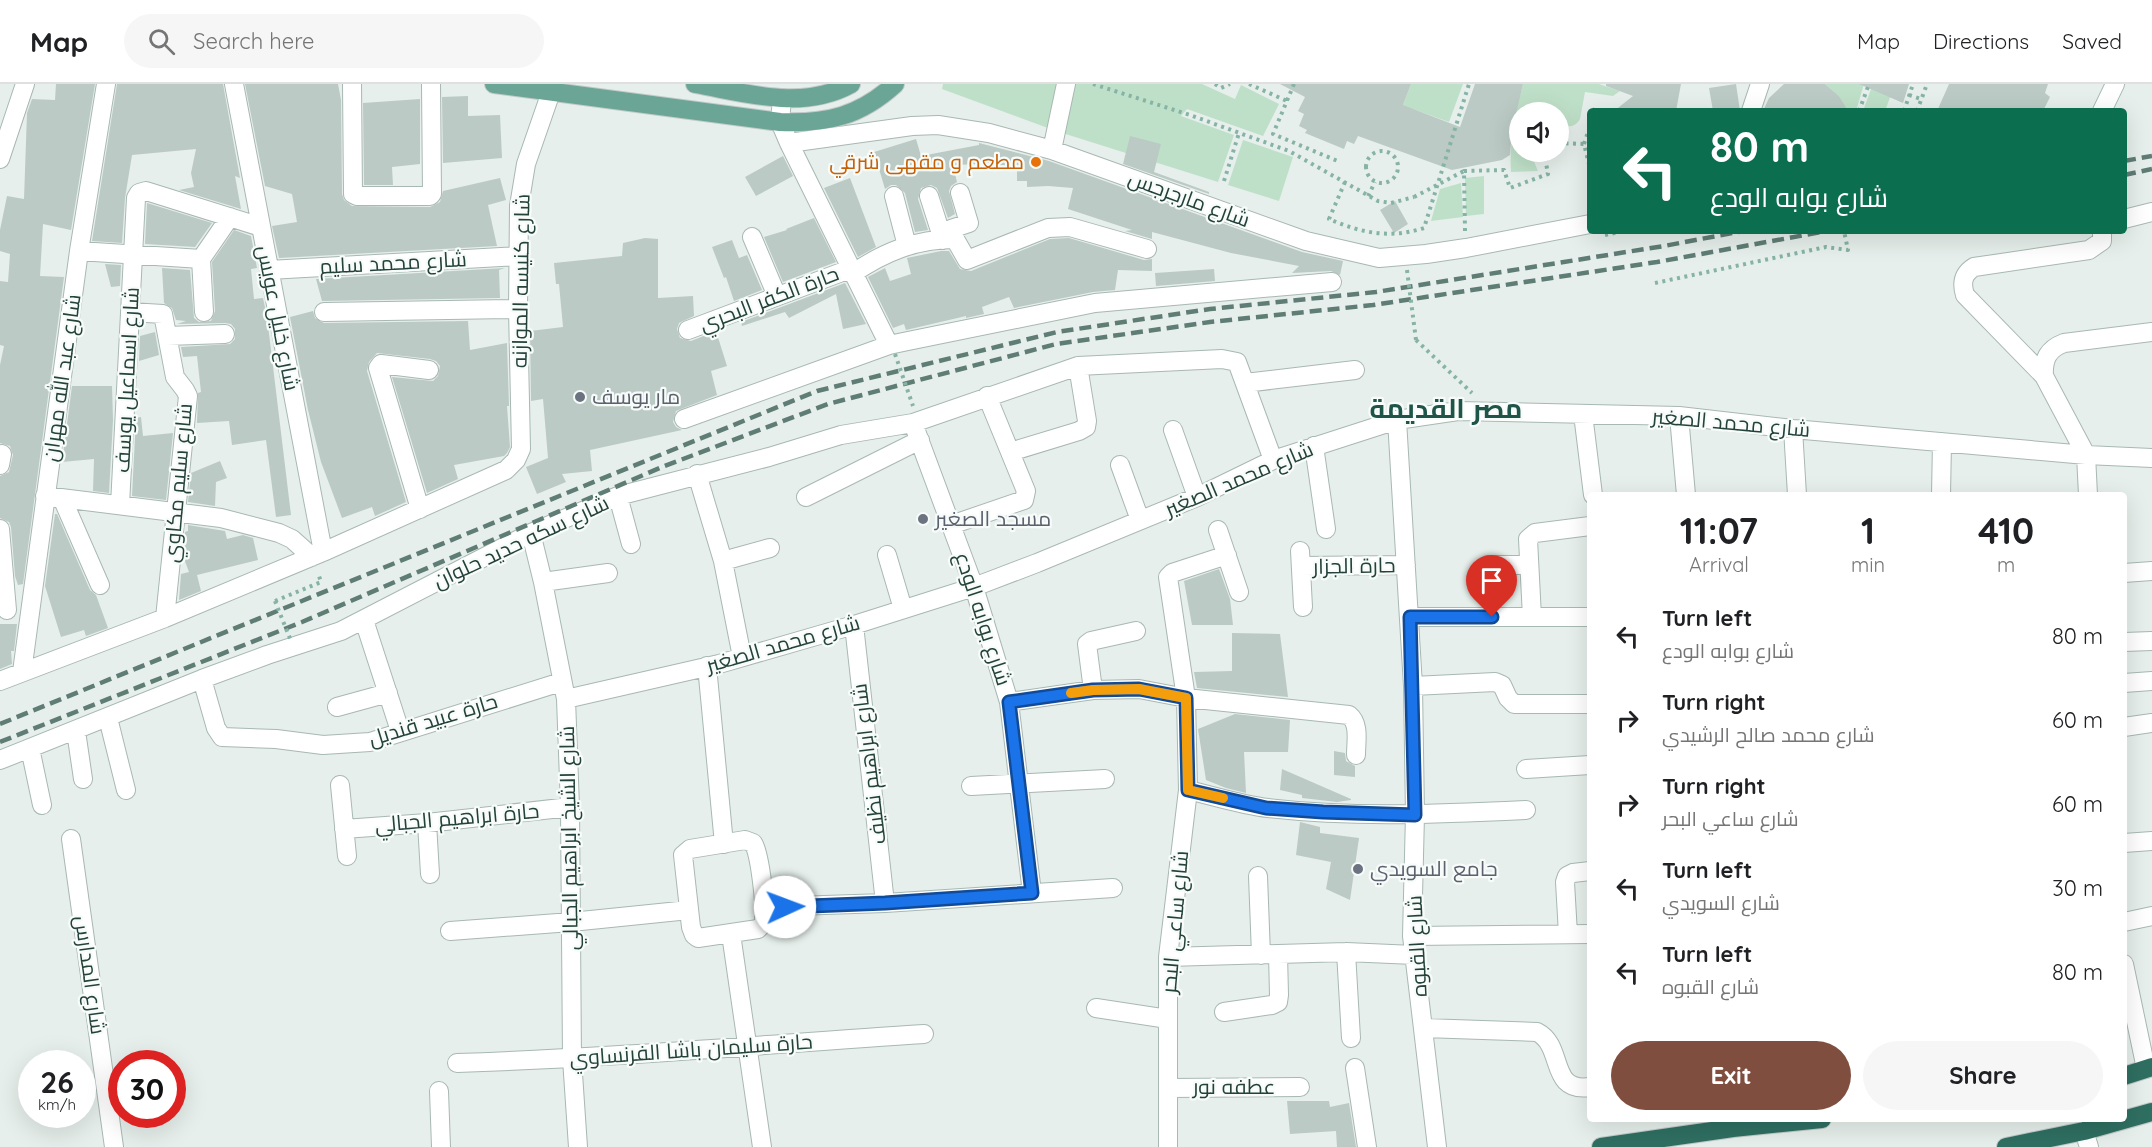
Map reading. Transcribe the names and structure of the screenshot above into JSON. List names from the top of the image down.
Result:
{
  "streets": {
    "street": [
      "شارع مارجرجس",
      "شارع محمد سليم",
      "شارع كنيسه الموازنه",
      "حارة الكفر البحري",
      "شارع خليل عويس",
      "شارع عبد الله مهران",
      "شارع اسماعيل يوسف",
      "شارع محمد الصغير",
      "شارع سليم مكاوي",
      "شارع سكه حديد حلوان",
      "حارة الجزار",
      "شارع بوابه الودع",
      "حارة عبيد قنديل",
      "شارع ابراهيم نظيف",
      "حارة ابراهيم الجبالي",
      "شارع الشيخ ابراهيم الجبالي",
      "شارع ساعي البحر",
      "شارع القبوه",
      "شارع المدارس",
      "حارة سليمان باشا الفرنساوي",
      "عطفه نور"
    ]
  },
  "crossings": [
    ["شارع محمد سليم", "شارع كنيسه الموازنه"],
    ["شارع محمد سليم", "شارع خليل عويس"],
    ["شارع اسماعيل يوسف", "شارع سليم مكاوي"],
    ["شارع محمد الصغير", "شارع بوابه الودع"],
    ["شارع محمد الصغير", "حارة عبيد قنديل"],
    ["شارع محمد الصغير", "شارع ابراهيم نظيف"],
    ["شارع محمد الصغير", "شارع الشيخ ابراهيم الجبالي"],
    ["شارع محمد الصغير", "شارع القبوه"],
    ["شارع سكه حديد حلوان", "شارع بوابه الودع"],
    ["شارع سكه حديد حلوان", "حارة عبيد قنديل"],
    ["شارع سكه حديد حلوان", "شارع الشيخ ابراهيم الجبالي"],
    ["حارة الجزار", "شارع القبوه"],
    ["حارة عبيد قنديل", "شارع الشيخ ابراهيم الجبالي"],
    ["حارة ابراهيم الجبالي", "شارع الشيخ ابراهيم الجبالي"],
    ["شارع الشيخ ابراهيم الجبالي", "حارة سليمان باشا الفرنساوي"],
    ["شارع ساعي البحر", "عطفه نور"]
  ],
  "districts": ["مصر القديمة"],
  "places": [
    "مطعم و مقهى شرقي",
    "مار يوسف",
    "مسجد الصغير",
    "جامع السويدي"
  ],
  "page": {
    "header": "Map",
    "search": "Search here",
    "nav": ["Map", "Directions", "Saved"],
    "turn": ["80 m", "شارع بوابه الودع"],
    "eta": [
      "11:07",
      "Arrival",
      "1",
      "min",
      "410",
      "m"
    ],
    "list": [
      {
        "name": "Turn left",
        "note": "شارع بوابه الودع",
        "value": "80 m"
      },
      {
        "name": "Turn right",
        "note": "شارع محمد صالح الرشيدي",
        "value": "60 m"
      },
      {
        "name": "Turn right",
        "note": "شارع ساعي البحر",
        "value": "60 m"
      },
      {
        "name": "Turn left",
        "note": "شارع السويدي",
        "value": "30 m"
      },
      {
        "name": "Turn left",
        "note": "شارع القبوه",
        "value": "80 m"
      }
    ],
    "buttons": ["Exit", "Share"],
    "speed": "26 km/h",
    "limit": "30"
  }
}
